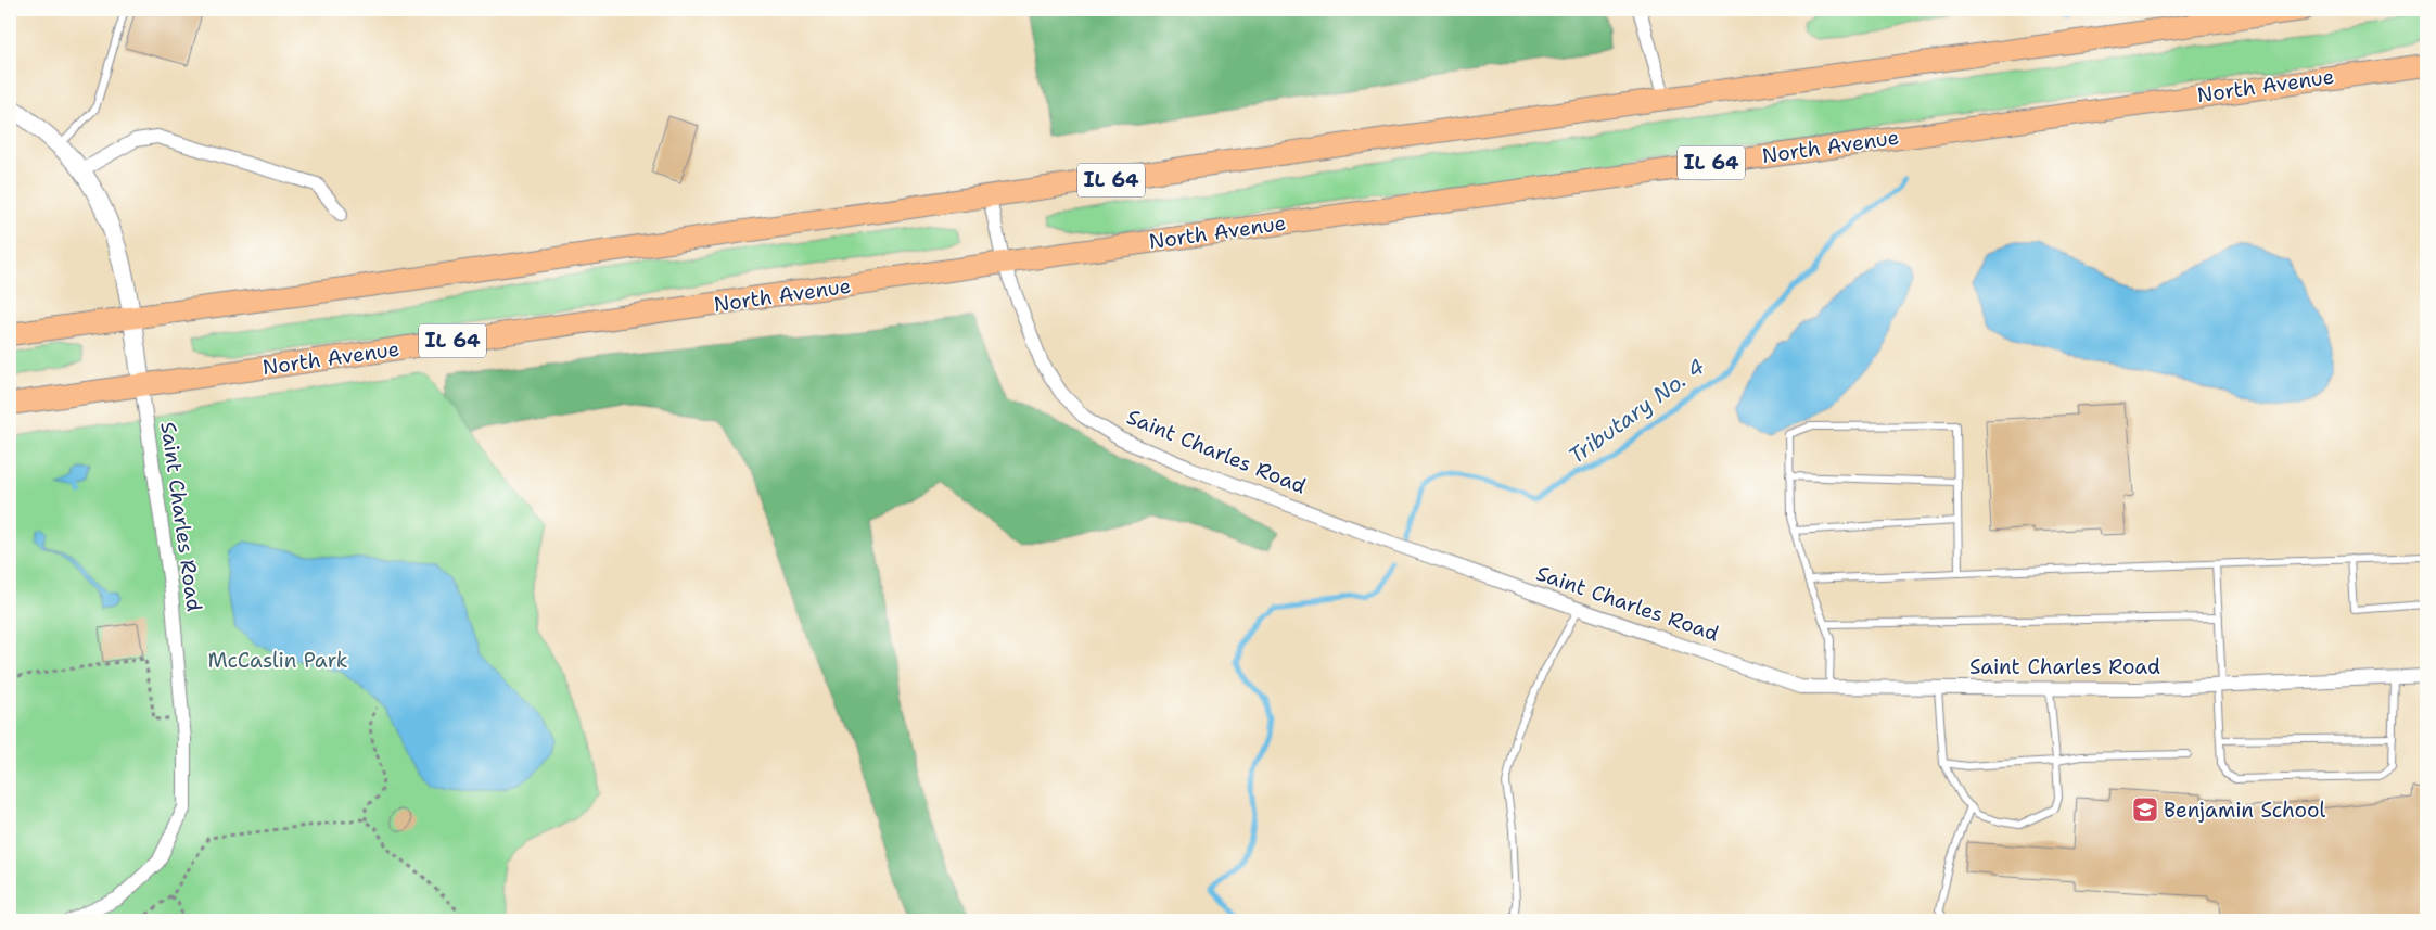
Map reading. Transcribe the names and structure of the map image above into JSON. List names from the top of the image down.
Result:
{
  "streets": {
    "main road": ["North Avenue", "IL 64"],
    "street": ["Saint Charles Road"]
  },
  "crossings": [
    ["North Avenue", "Saint Charles Road"],
    ["IL 64", "Saint Charles Road"]
  ],
  "water": ["Tributary No. 4"],
  "parks": ["McCaslin Park"],
  "places": {
    "school or university": ["Benjamin School"]
  }
}
